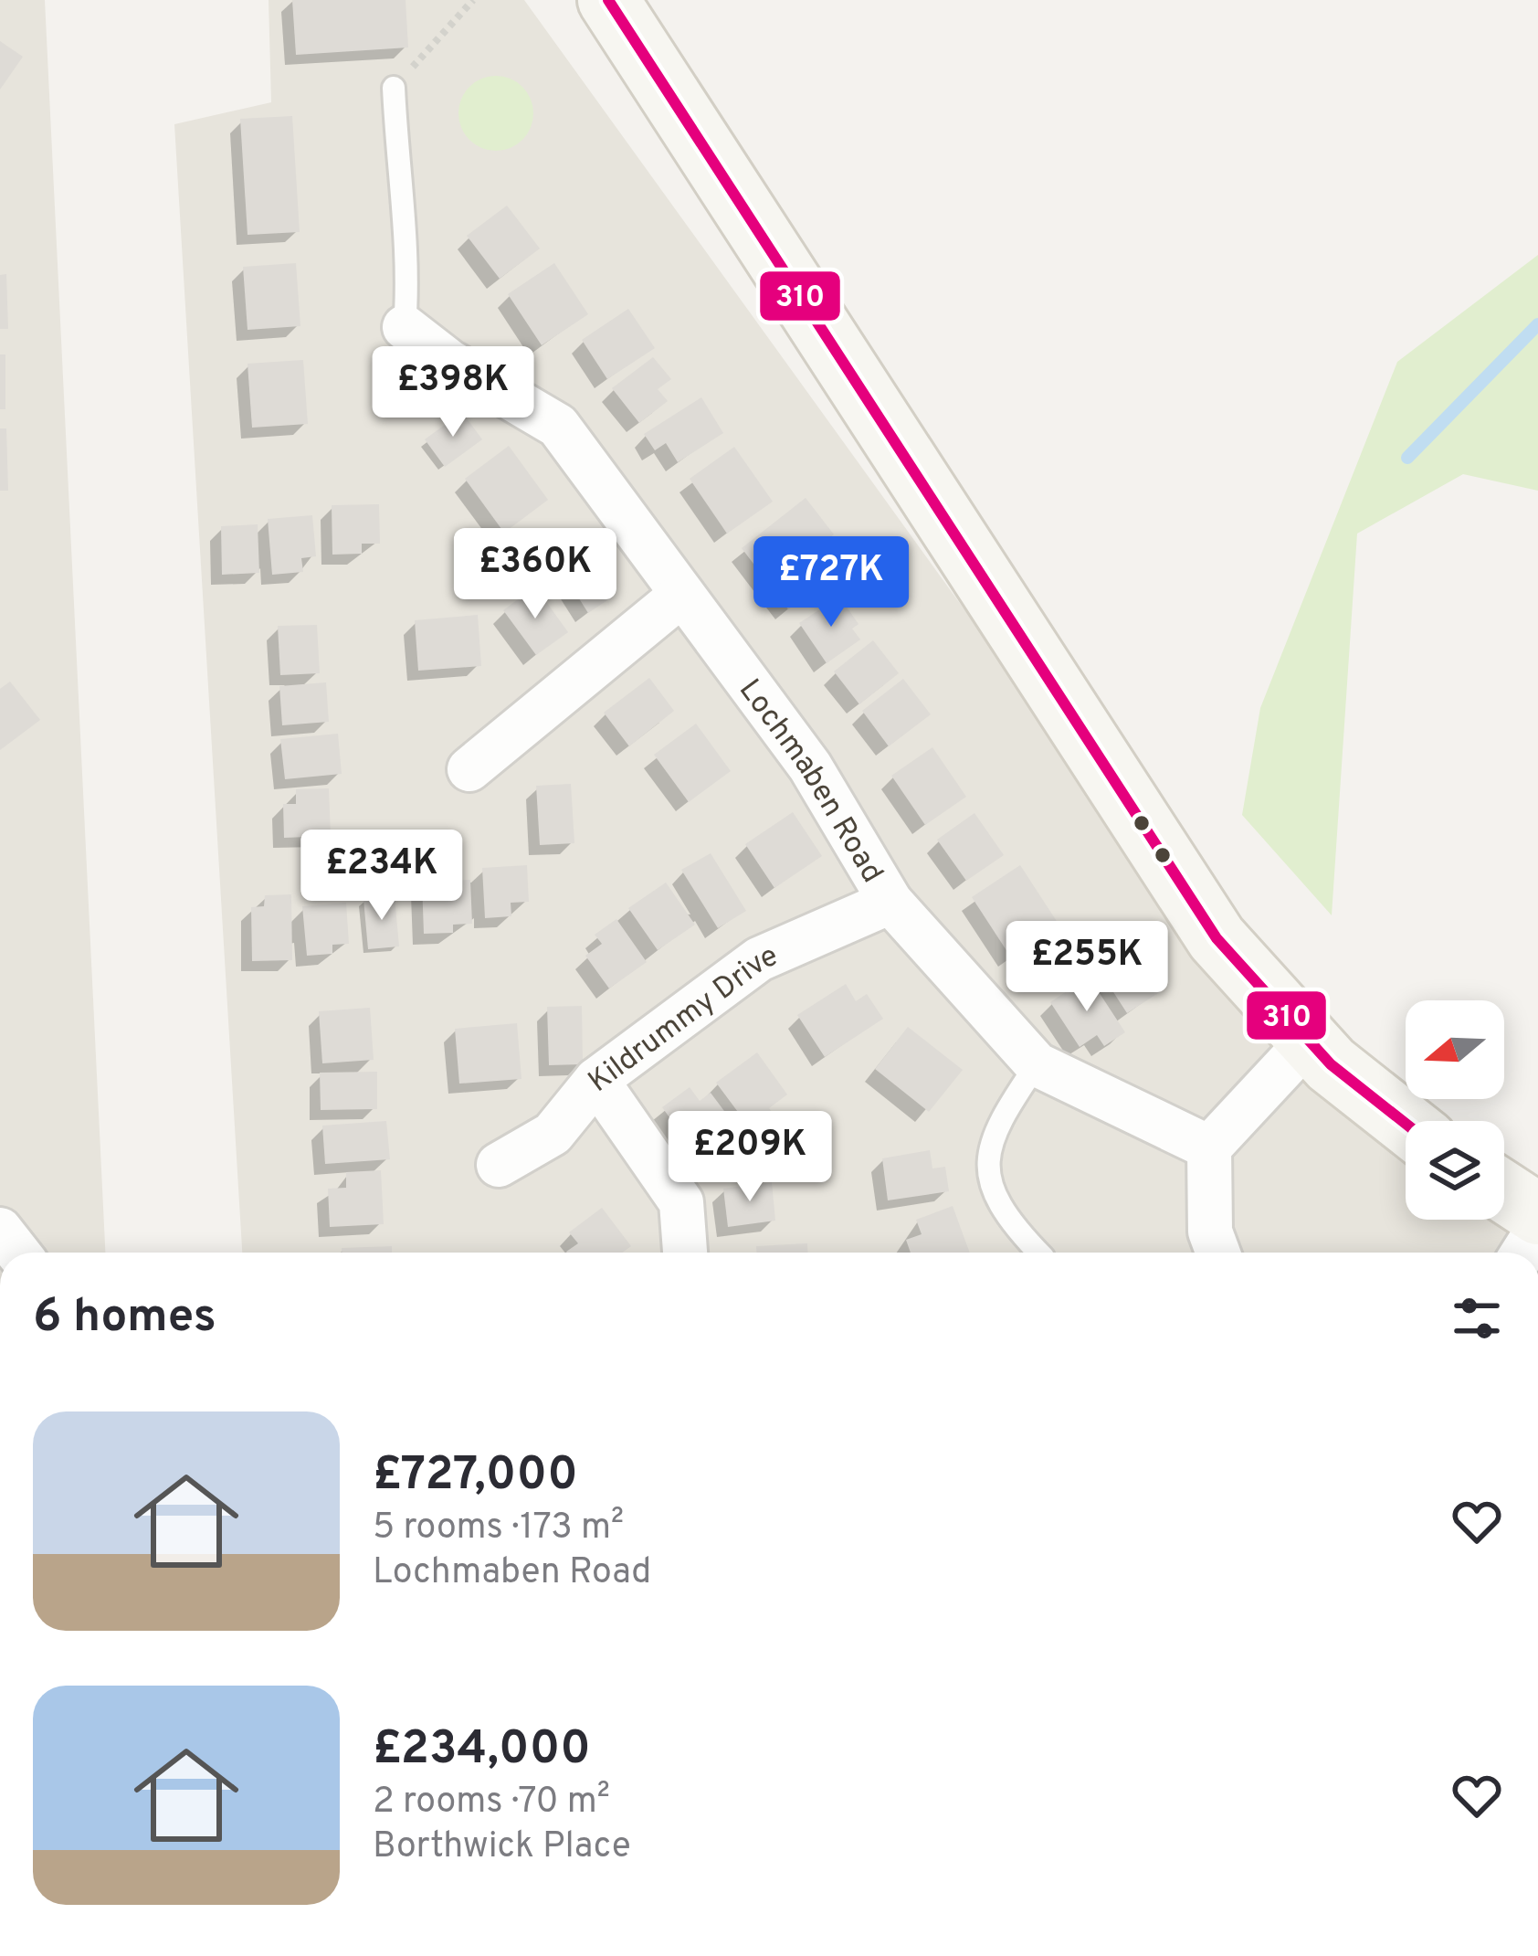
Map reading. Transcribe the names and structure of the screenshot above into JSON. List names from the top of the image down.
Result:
{
  "streets": {
    "street": ["Lochmaben Road", "Kildrummy Drive"]
  },
  "crossings": [
    ["Lochmaben Road", "Kildrummy Drive"]
  ],
  "lines": ["transit line 310"],
  "north": "left",
  "page": {
    "price": [
      "£398K",
      "£360K",
      "£727K",
      "£234K",
      "£255K",
      "£209K"
    ],
    "heading": "6 homes",
    "list": [
      {
        "name": "£727,000",
        "note": "5 rooms · 173 m² · Lochmaben Road"
      },
      {
        "name": "£234,000",
        "note": "2 rooms · 70 m² · Borthwick Place"
      }
    ]
  }
}
